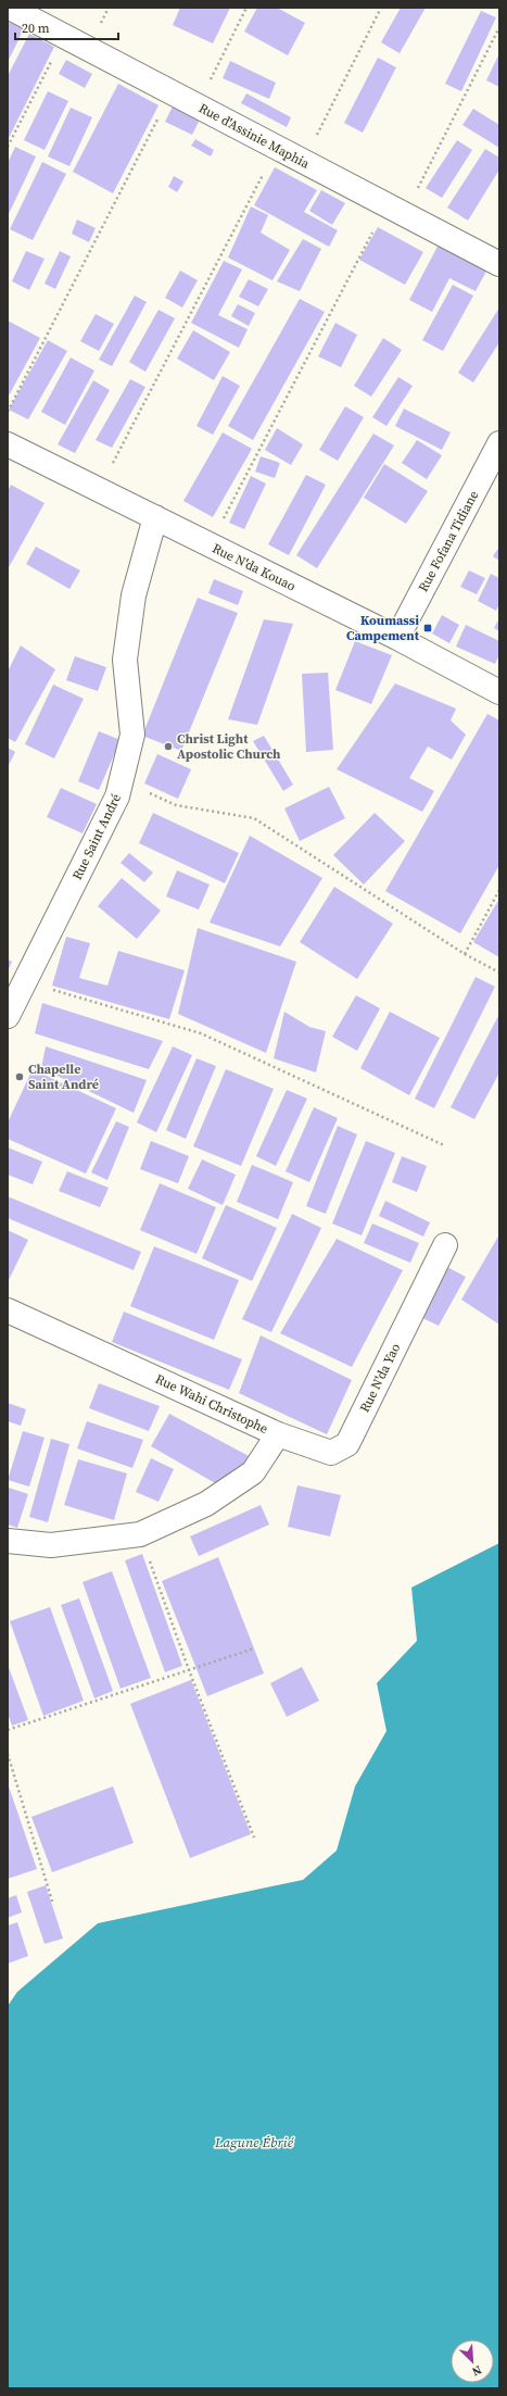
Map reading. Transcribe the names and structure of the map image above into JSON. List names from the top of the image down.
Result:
{
  "streets": {
    "street": [
      "Rue d'Assinie Maphia",
      "Rue Fofana Tidiane",
      "Rue N'da Kouao",
      "Rue Saint André",
      "Rue N'da Yao",
      "Rue Wahi Christophe"
    ]
  },
  "crossings": [
    ["Rue Fofana Tidiane", "Rue N'da Kouao"],
    ["Rue N'da Kouao", "Rue Saint André"],
    ["Rue N'da Yao", "Rue Wahi Christophe"]
  ],
  "water": ["Lagune Ébrié"],
  "places": {
    "transit": ["Koumassi Campement"],
    "other": ["Christ Light Apostolic Church", "Chapelle Saint André"]
  },
  "scale_bar": "20 m",
  "north": "bottom right"
}
